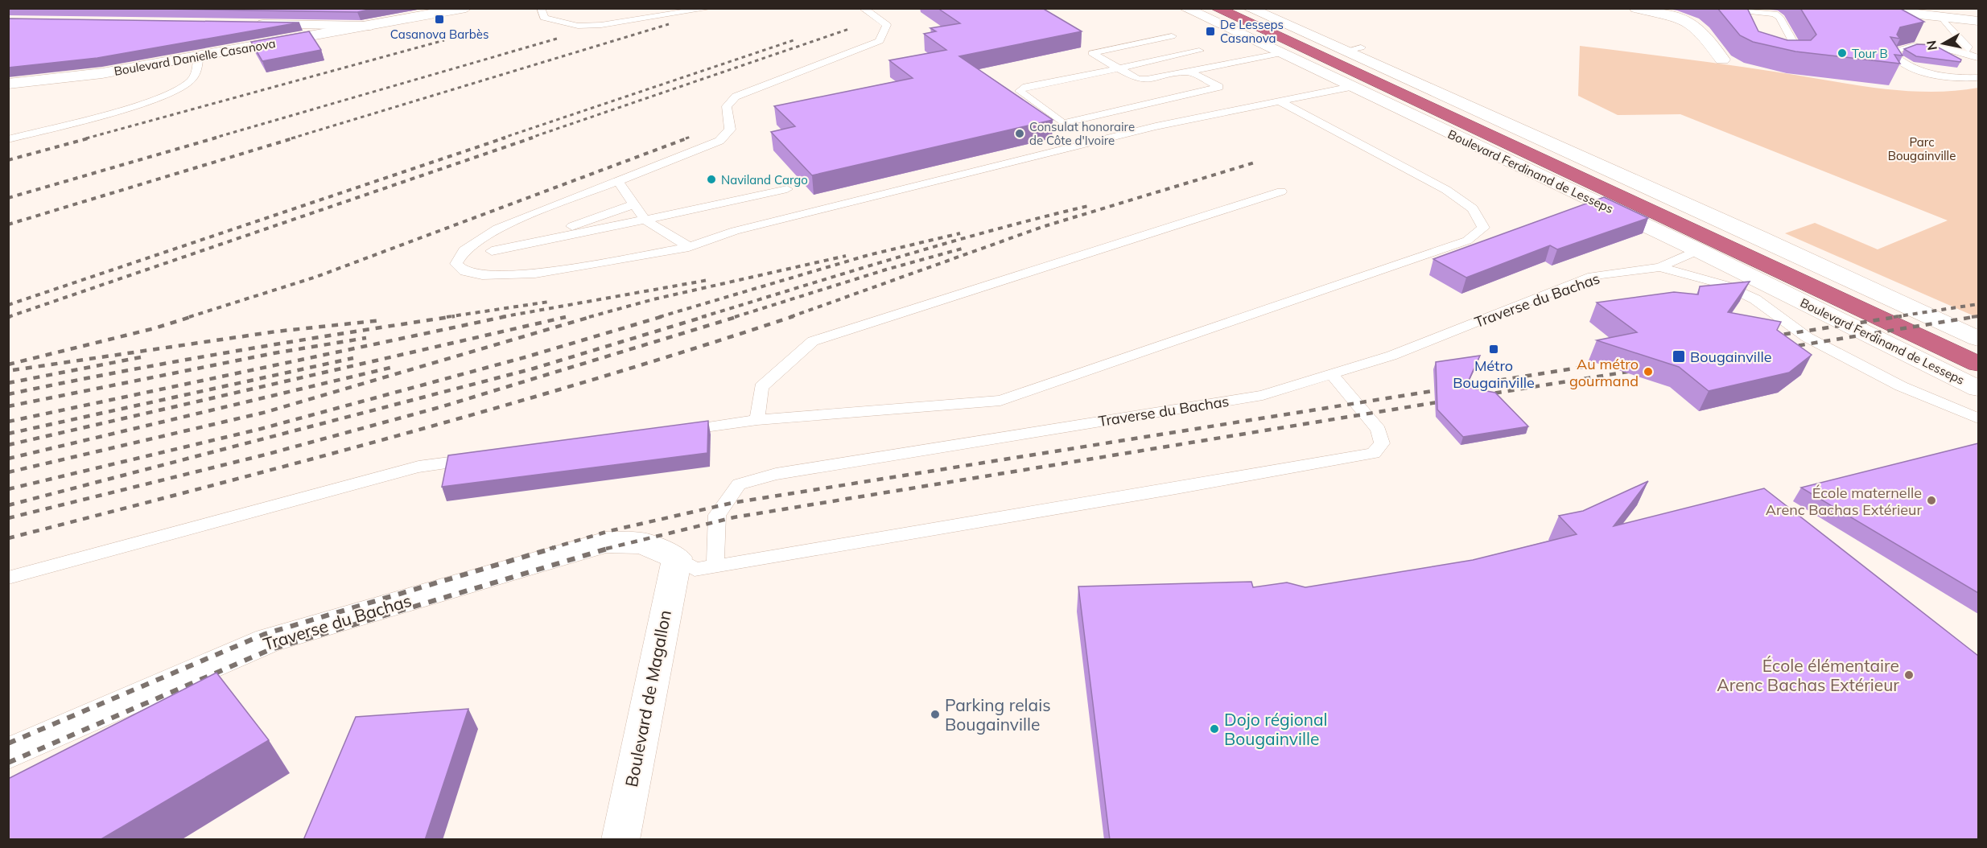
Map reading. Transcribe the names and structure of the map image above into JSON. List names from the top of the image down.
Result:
{
  "streets": {
    "street": [
      "Boulevard Danielle Casanova",
      "Boulevard Ferdinand de Lesseps",
      "Traverse du Bachas",
      "Boulevard de Magallon"
    ]
  },
  "crossings": [
    ["Traverse du Bachas", "Boulevard de Magallon"]
  ],
  "parks": ["Parc Bougainville"],
  "places": {
    "transit": [
      "Casanova Barbès",
      "De Lesseps Casanova",
      "Métro Bougainville",
      "Bougainville"
    ],
    "other": [
      "Tour B",
      "Consulat honoraire de Côte d'Ivoire",
      "Naviland Cargo",
      "Au métro gourmand",
      "École maternelle Arenc Bachas Extérieur",
      "École élémentaire Arenc Bachas Extérieur",
      "Parking relais Bougainville",
      "Dojo régional Bougainville"
    ]
  },
  "north": "left"
}
